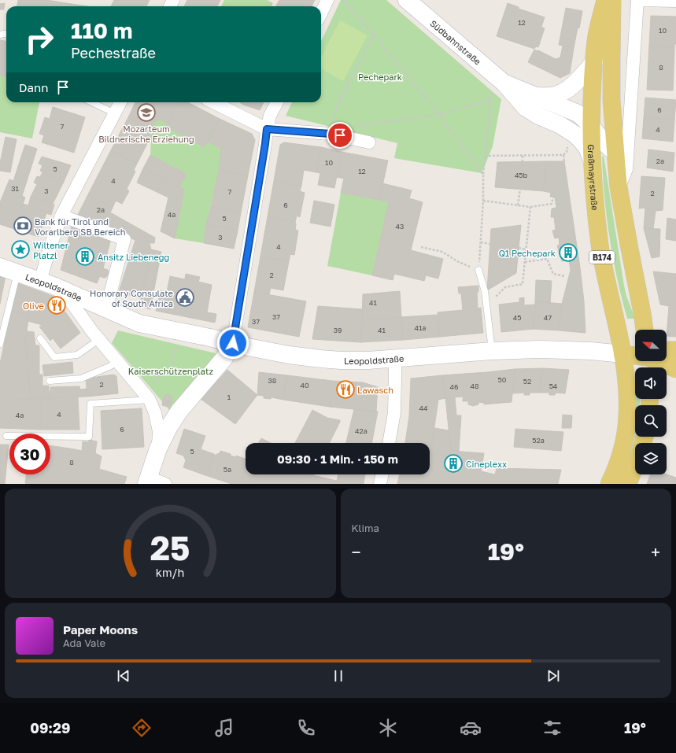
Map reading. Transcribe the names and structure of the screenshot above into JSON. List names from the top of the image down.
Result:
{
  "streets": {
    "main road": ["Graßmayrstraße", "B174", "Leopoldstraße"],
    "street": ["Südbahnstraße"]
  },
  "crossings": [
    ["Graßmayrstraße", "B174"],
    ["Graßmayrstraße", "Leopoldstraße"],
    ["B174", "Leopoldstraße"]
  ],
  "parks": ["Pechepark", "Kaiserschützenplatz"],
  "places": {
    "school or university": ["Mozarteum Bildnerische Erziehung"],
    "bank": ["Bank für Tirol und Vorarlberg SB Bereich"],
    "place": ["Wiltener Platzl"],
    "building": ["Q1 Pechepark", "Ansitz Liebenegg", "Cineplexx"],
    "public building": ["Honorary Consulate of South Africa"],
    "restaurant": ["Olive", "Lawasch"]
  },
  "house_numbers": [
    "12",
    "10",
    "8",
    "6",
    "7",
    "4",
    "2a",
    "10",
    "5",
    "12",
    "45b",
    "4",
    "31",
    "3",
    "7",
    "2",
    "6",
    "2a",
    "4a",
    "5",
    "43",
    "3",
    "4",
    "2",
    "41",
    "37",
    "45",
    "47",
    "37",
    "41a",
    "39",
    "41",
    "50",
    "38",
    "52",
    "2",
    "40",
    "48",
    "54",
    "46",
    "1",
    "44",
    "4",
    "4a",
    "6",
    "42a",
    "52a",
    "5",
    "8",
    "5a"
  ],
  "north": "left",
  "page": {
    "turn": ["110 m", "Pechestraße"],
    "then": "Dann",
    "limit": "30",
    "trip": "09:30 · 1 Min. · 150 m",
    "tile": "Klima",
    "heat": ["−", "19°", "+"],
    "song": ["Paper Moons", "Ada Vale"],
    "tabs": ["09:29", "19°"],
    "gauge": ["25", "km/h"]
  }
}
